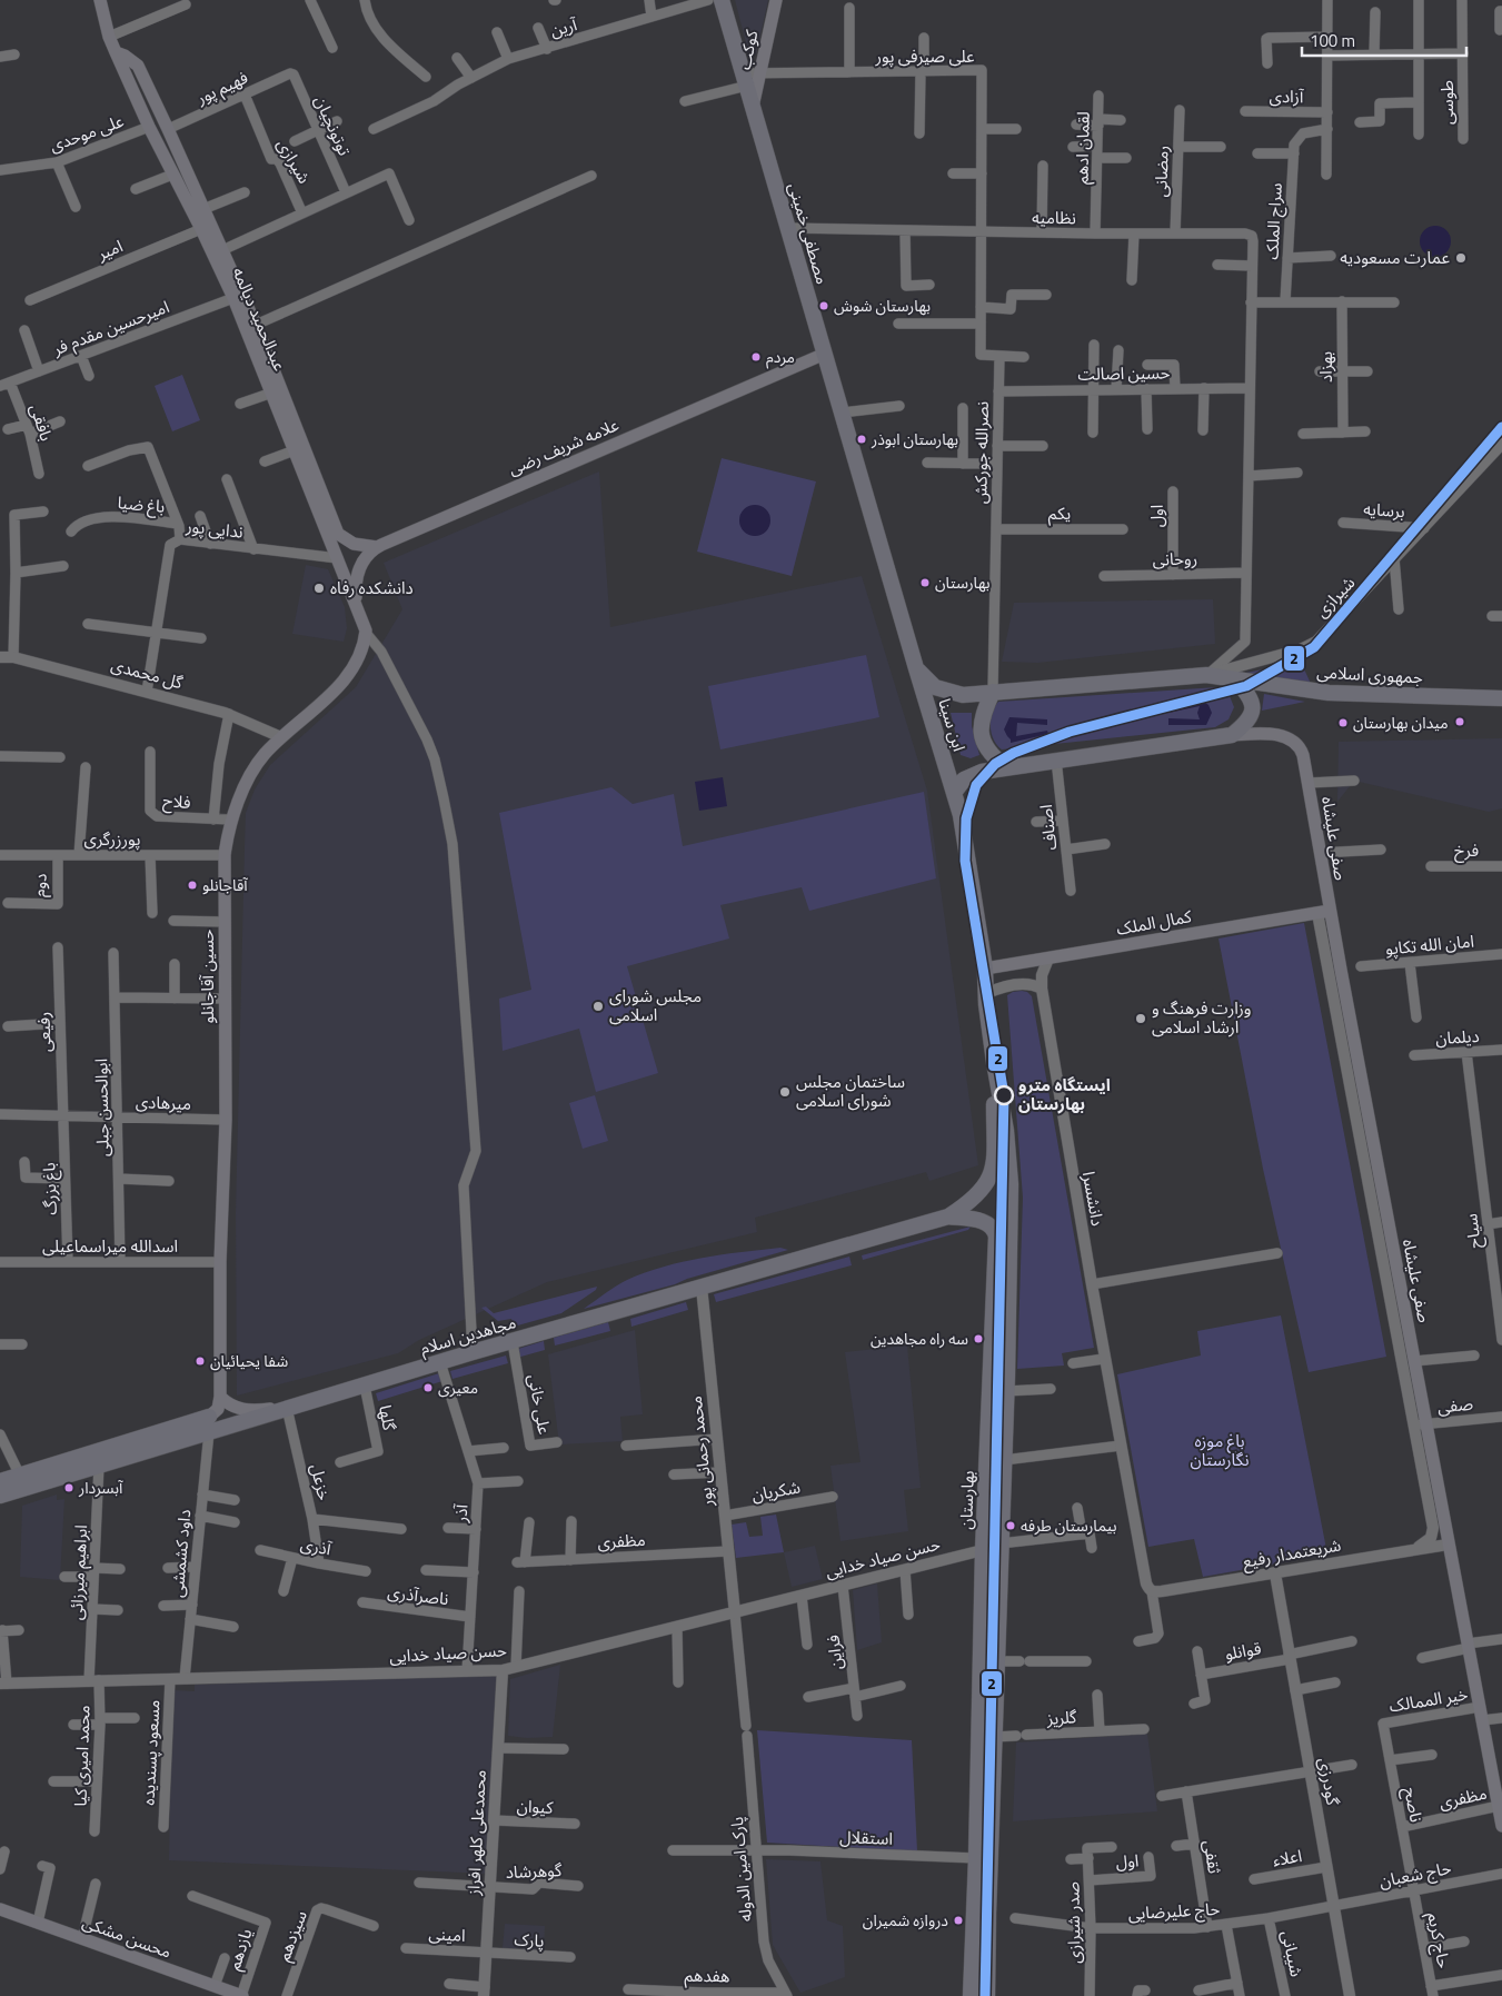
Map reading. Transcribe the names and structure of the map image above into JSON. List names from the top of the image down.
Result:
{
  "streets": {
    "main road": [
      "کوکب",
      "مصطفی خمینی",
      "عبدالحمید دیالمه",
      "علامه شریف رضی",
      "جمهوری اسلامی",
      "ابن سینا",
      "صفی علیشاه",
      "کمال الملک",
      "حسین آقاجانلو",
      "مجاهدین اسلام",
      "بهارستان",
      "محسن مشکی"
    ],
    "street": [
      "آرین",
      "علی صیرفی پور",
      "فهیم پور",
      "آزادی",
      "طوسی",
      "توتونچیان",
      "علی موحدی",
      "لقمان ادهم",
      "شیرازی",
      "رمضانی",
      "نظامیه",
      "سراج الملک",
      "امیر",
      "امیرحسین مقدم فر",
      "بهزاد",
      "حسین اصالت",
      "بافقی",
      "نصرالله جورکش",
      "باغ ضیا",
      "برسایه",
      "یکم",
      "اول",
      "ندایی پور",
      "روحانی",
      "گل محمدی",
      "فلاح",
      "اصناف",
      "پورزرگری",
      "فرخ",
      "دوم",
      "امان الله تکاپو",
      "رفیعی",
      "دیلمان",
      "میرهادی",
      "ابوالحسن جبلی",
      "باغ بزرگ",
      "دانشسرا",
      "سیاح",
      "اسدالله میراسماعیلی",
      "علی خانی",
      "صفی",
      "گلها",
      "محمد رحمانی پور",
      "خزعل",
      "شکریان",
      "آذر",
      "مظفری",
      "آذری",
      "داود کشمشی",
      "شریعتمدار رفیع",
      "حسن صیاد خدایی",
      "ابراهیم میرزائی",
      "ناصرآذری",
      "قوانلو",
      "فراین",
      "خیر الممالک",
      "گلریز",
      "مسعود پسندیده",
      "محمد امیری کیا",
      "گودرزی",
      "ناصح",
      "کیوان",
      "محمدعلی کلهر افراز",
      "استقلال",
      "ثقفی",
      "اعلاء",
      "پارک امین الدوله",
      "گوهرشاد",
      "حاج شعبان",
      "حاج علیرضایی",
      "صدر شیرازی",
      "امینی",
      "سیزدهم",
      "پارک",
      "حاج کریم",
      "یازدهم",
      "شیبانی",
      "هفدهم"
    ]
  },
  "crossings": [
    ["کوکب", "علی صیرفی پور"],
    ["کوکب", "مصطفی خمینی"],
    ["علی صیرفی پور", "نظامیه"],
    ["علی صیرفی پور", "مصطفی خمینی"],
    ["فهیم پور", "توتونچیان"],
    ["فهیم پور", "شیرازی"],
    ["فهیم پور", "عبدالحمید دیالمه"],
    ["علی موحدی", "عبدالحمید دیالمه"],
    ["لقمان ادهم", "نظامیه"],
    ["شیرازی", "نظامیه"],
    ["شیرازی", "برسایه"],
    ["رمضانی", "نظامیه"],
    ["نظامیه", "مصطفی خمینی"],
    ["نظامیه", "حسین اصالت"],
    ["نظامیه", "روحانی"],
    ["مصطفی خمینی", "علامه شریف رضی"],
    ["مصطفی خمینی", "ابن سینا"],
    ["امیر", "عبدالحمید دیالمه"],
    ["عبدالحمید دیالمه", "امیرحسین مقدم فر"],
    ["عبدالحمید دیالمه", "علامه شریف رضی"],
    ["عبدالحمید دیالمه", "ندایی پور"],
    ["امیرحسین مقدم فر", "بافقی"],
    ["حسین اصالت", "نصرالله جورکش"],
    ["نصرالله جورکش", "یکم"],
    ["اول", "روحانی"],
    ["اول", "صدر شیرازی"],
    ["ندایی پور", "گل محمدی"],
    ["گل محمدی", "حسین آقاجانلو"],
    ["فلاح", "حسین آقاجانلو"],
    ["صفی علیشاه", "کمال الملک"],
    ["صفی علیشاه", "صفی"],
    ["صفی علیشاه", "مظفری"],
    ["صفی علیشاه", "شریعتمدار رفیع"],
    ["صفی علیشاه", "خیر الممالک"],
    ["پورزرگری", "دوم"],
    ["پورزرگری", "حسین آقاجانلو"],
    ["کمال الملک", "دانشسرا"],
    ["حسین آقاجانلو", "میرهادی"],
    ["حسین آقاجانلو", "اسدالله میراسماعیلی"],
    ["رفیعی", "میرهادی"],
    ["رفیعی", "باغ بزرگ"],
    ["دیلمان", "سیاح"],
    ["میرهادی", "ابوالحسن جبلی"],
    ["میرهادی", "باغ بزرگ"],
    ["ابوالحسن جبلی", "اسدالله میراسماعیلی"],
    ["باغ بزرگ", "اسدالله میراسماعیلی"],
    ["دانشسرا", "شریعتمدار رفیع"],
    ["مجاهدین اسلام", "علی خانی"],
    ["مجاهدین اسلام", "گلها"],
    ["مجاهدین اسلام", "محمد رحمانی پور"],
    ["مجاهدین اسلام", "خزعل"],
    ["مجاهدین اسلام", "بهارستان"],
    ["مجاهدین اسلام", "آذر"],
    ["مجاهدین اسلام", "داود کشمشی"],
    ["مجاهدین اسلام", "ابراهیم میرزائی"],
    ["محمد رحمانی پور", "شکریان"],
    ["محمد رحمانی پور", "مظفری"],
    ["محمد رحمانی پور", "حسن صیاد خدایی"],
    ["محمد رحمانی پور", "پارک امین الدوله"],
    ["خزعل", "آذری"],
    ["بهارستان", "حسن صیاد خدایی"],
    ["بهارستان", "استقلال"],
    ["آذر", "حسن صیاد خدایی"],
    ["آذر", "ناصرآذری"],
    ["مظفری", "ناصح"],
    ["داود کشمشی", "حسن صیاد خدایی"],
    ["شریعتمدار رفیع", "گودرزی"],
    ["حسن صیاد خدایی", "ابراهیم میرزائی"],
    ["حسن صیاد خدایی", "فراین"],
    ["حسن صیاد خدایی", "مسعود پسندیده"],
    ["حسن صیاد خدایی", "محمد امیری کیا"],
    ["حسن صیاد خدایی", "محمدعلی کلهر افراز"],
    ["حسن صیاد خدایی", "پارک امین الدوله"],
    ["ابراهیم میرزائی", "محمد امیری کیا"],
    ["قوانلو", "گودرزی"],
    ["خیر الممالک", "ناصح"],
    ["گودرزی", "اعلاء"],
    ["گودرزی", "حاج شعبان"],
    ["گودرزی", "حاج علیرضایی"],
    ["ناصح", "حاج شعبان"],
    ["ناصح", "حاج کریم"],
    ["کیوان", "محمدعلی کلهر افراز"],
    ["محمدعلی کلهر افراز", "گوهرشاد"],
    ["محمدعلی کلهر افراز", "امینی"],
    ["محمدعلی کلهر افراز", "پارک"],
    ["استقلال", "پارک امین الدوله"],
    ["ثقفی", "حاج علیرضایی"],
    ["پارک امین الدوله", "هفدهم"],
    ["حاج شعبان", "حاج علیرضایی"],
    ["حاج شعبان", "حاج کریم"],
    ["حاج علیرضایی", "صدر شیرازی"],
    ["حاج علیرضایی", "شیبانی"],
    ["امینی", "پارک"],
    ["محسن مشکی", "یازدهم"]
  ],
  "parks": ["باغ موزه نگارستان"],
  "places": [
    "عمارت مسعودیه",
    "بهارستان شوش",
    "مردم",
    "بهارستان ابوذر",
    "بهارستان",
    "دانشکده رفاه",
    "میدان بهارستان",
    "آقاجانلو",
    "مجلس شورای اسلامی",
    "وزارت فرهنگ و ارشاد اسلامی",
    "ساختمان مجلس شورای اسلامی",
    "ایستگاه مترو بهارستان",
    "سه راه مجاهدین",
    "شفا یحیائیان",
    "معیری",
    "آبسردار",
    "بیمارستان طرفه",
    "دروازه شمیران"
  ],
  "lines": ["transit line 2"],
  "scale_bar": "100 m"
}
